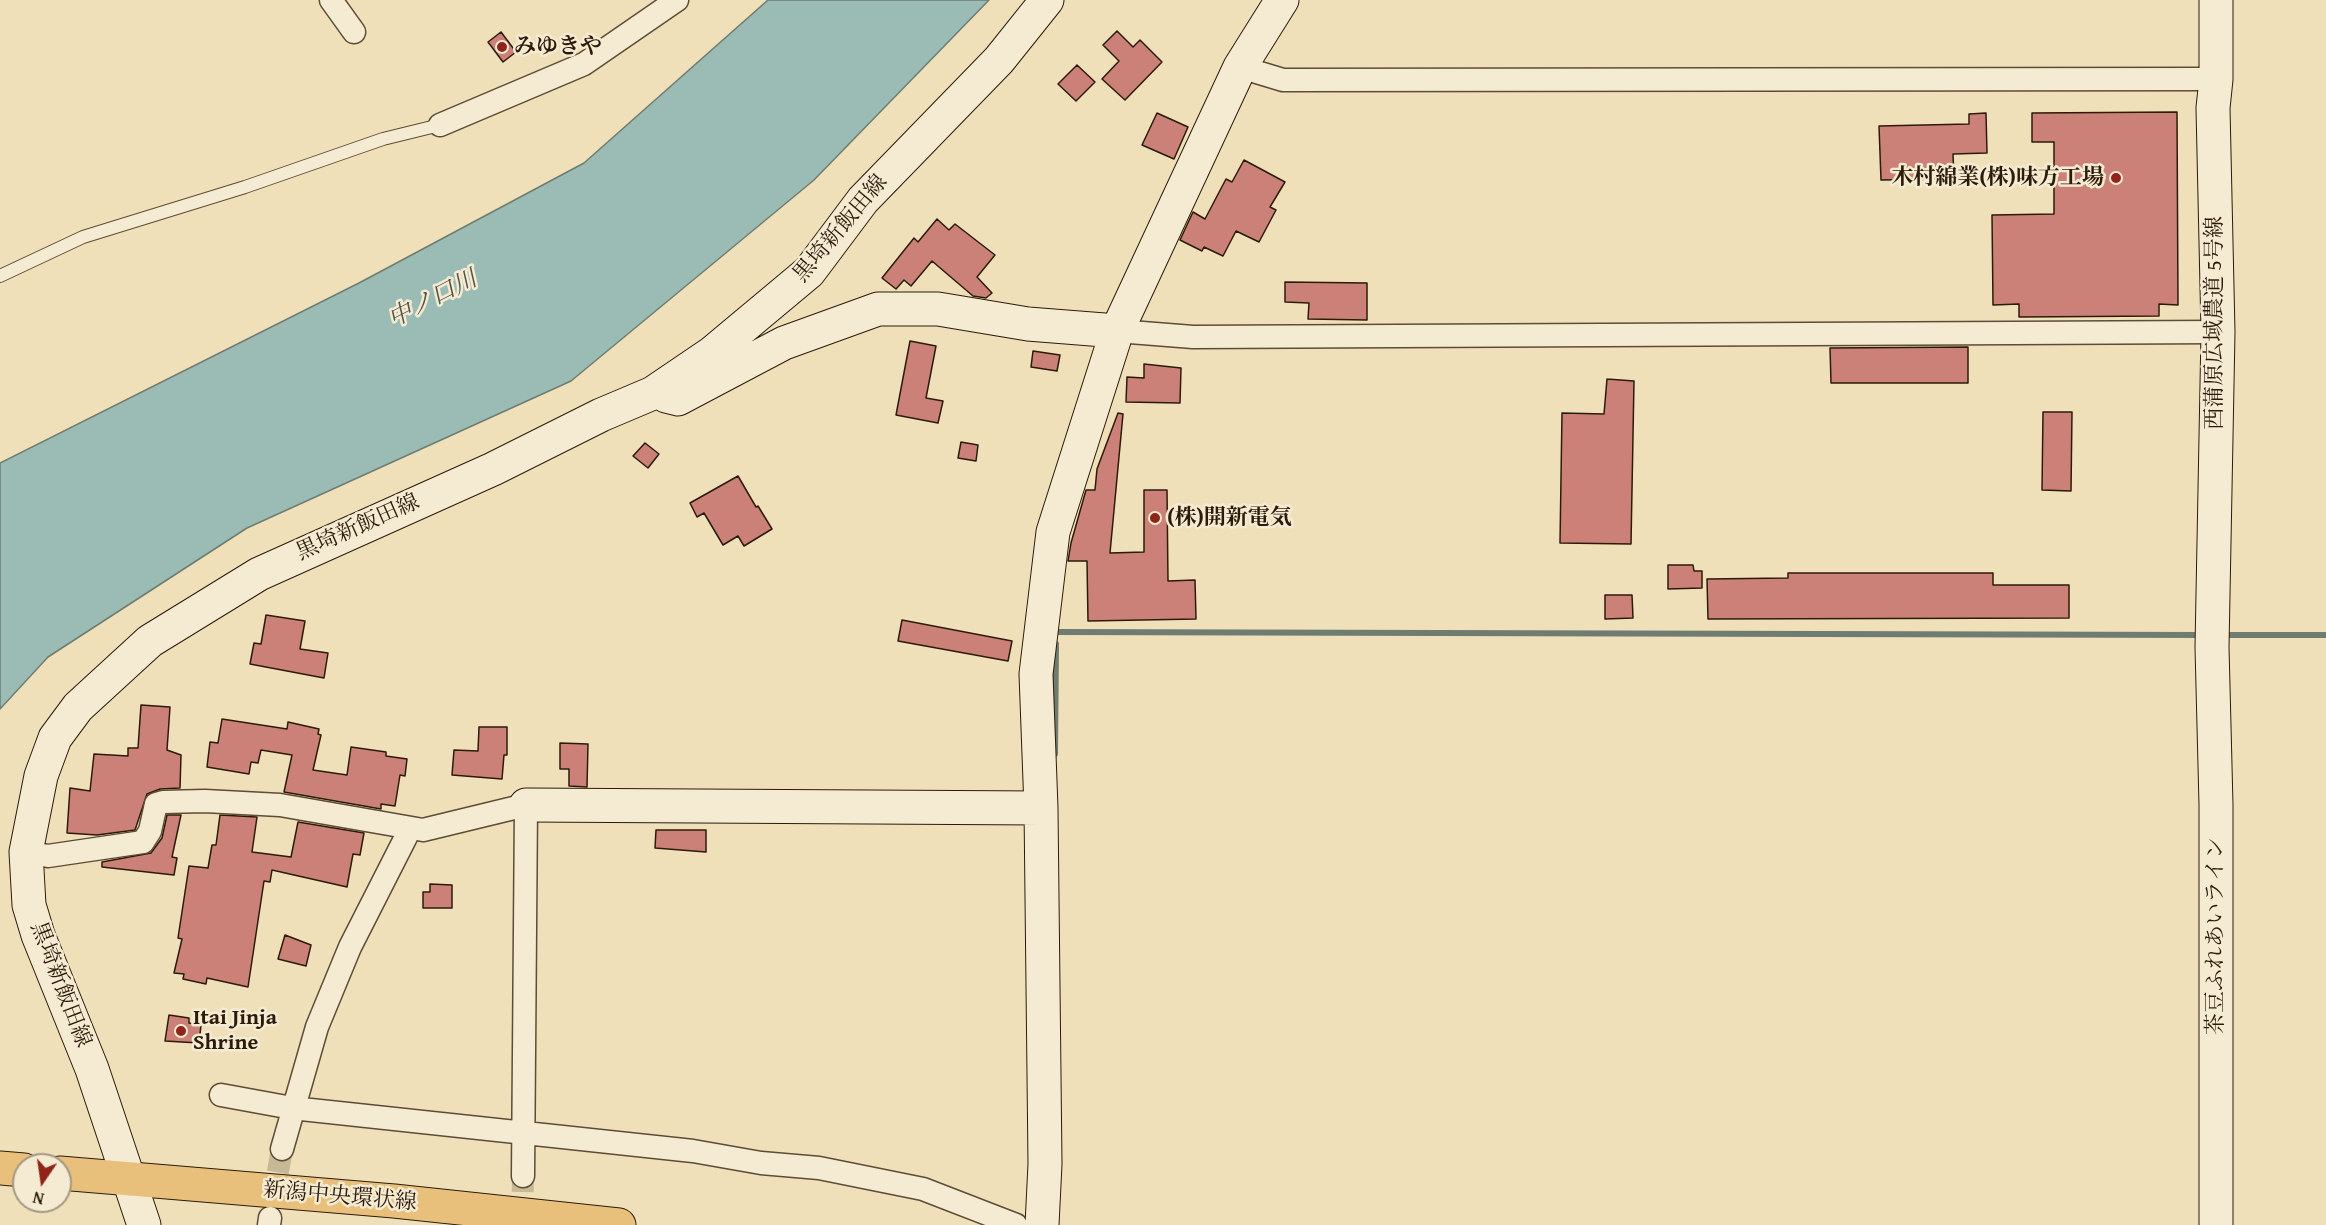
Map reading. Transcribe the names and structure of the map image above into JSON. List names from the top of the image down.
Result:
{
  "streets": {
    "main road": ["新潟中央環状線"],
    "street": ["黒埼新飯田線", "西蒲原広域農道 5号線", "茶豆ふれあいライン"]
  },
  "crossings": [
    ["黒埼新飯田線", "新潟中央環状線"],
    ["西蒲原広域農道 5号線", "茶豆ふれあいライン"]
  ],
  "water": ["中ノ口川"],
  "places": [
    "みゆきや",
    "木村綿業(株)味方工場",
    "(株)開新電気",
    "Itai Jinja Shrine"
  ],
  "north": "bottom"
}
